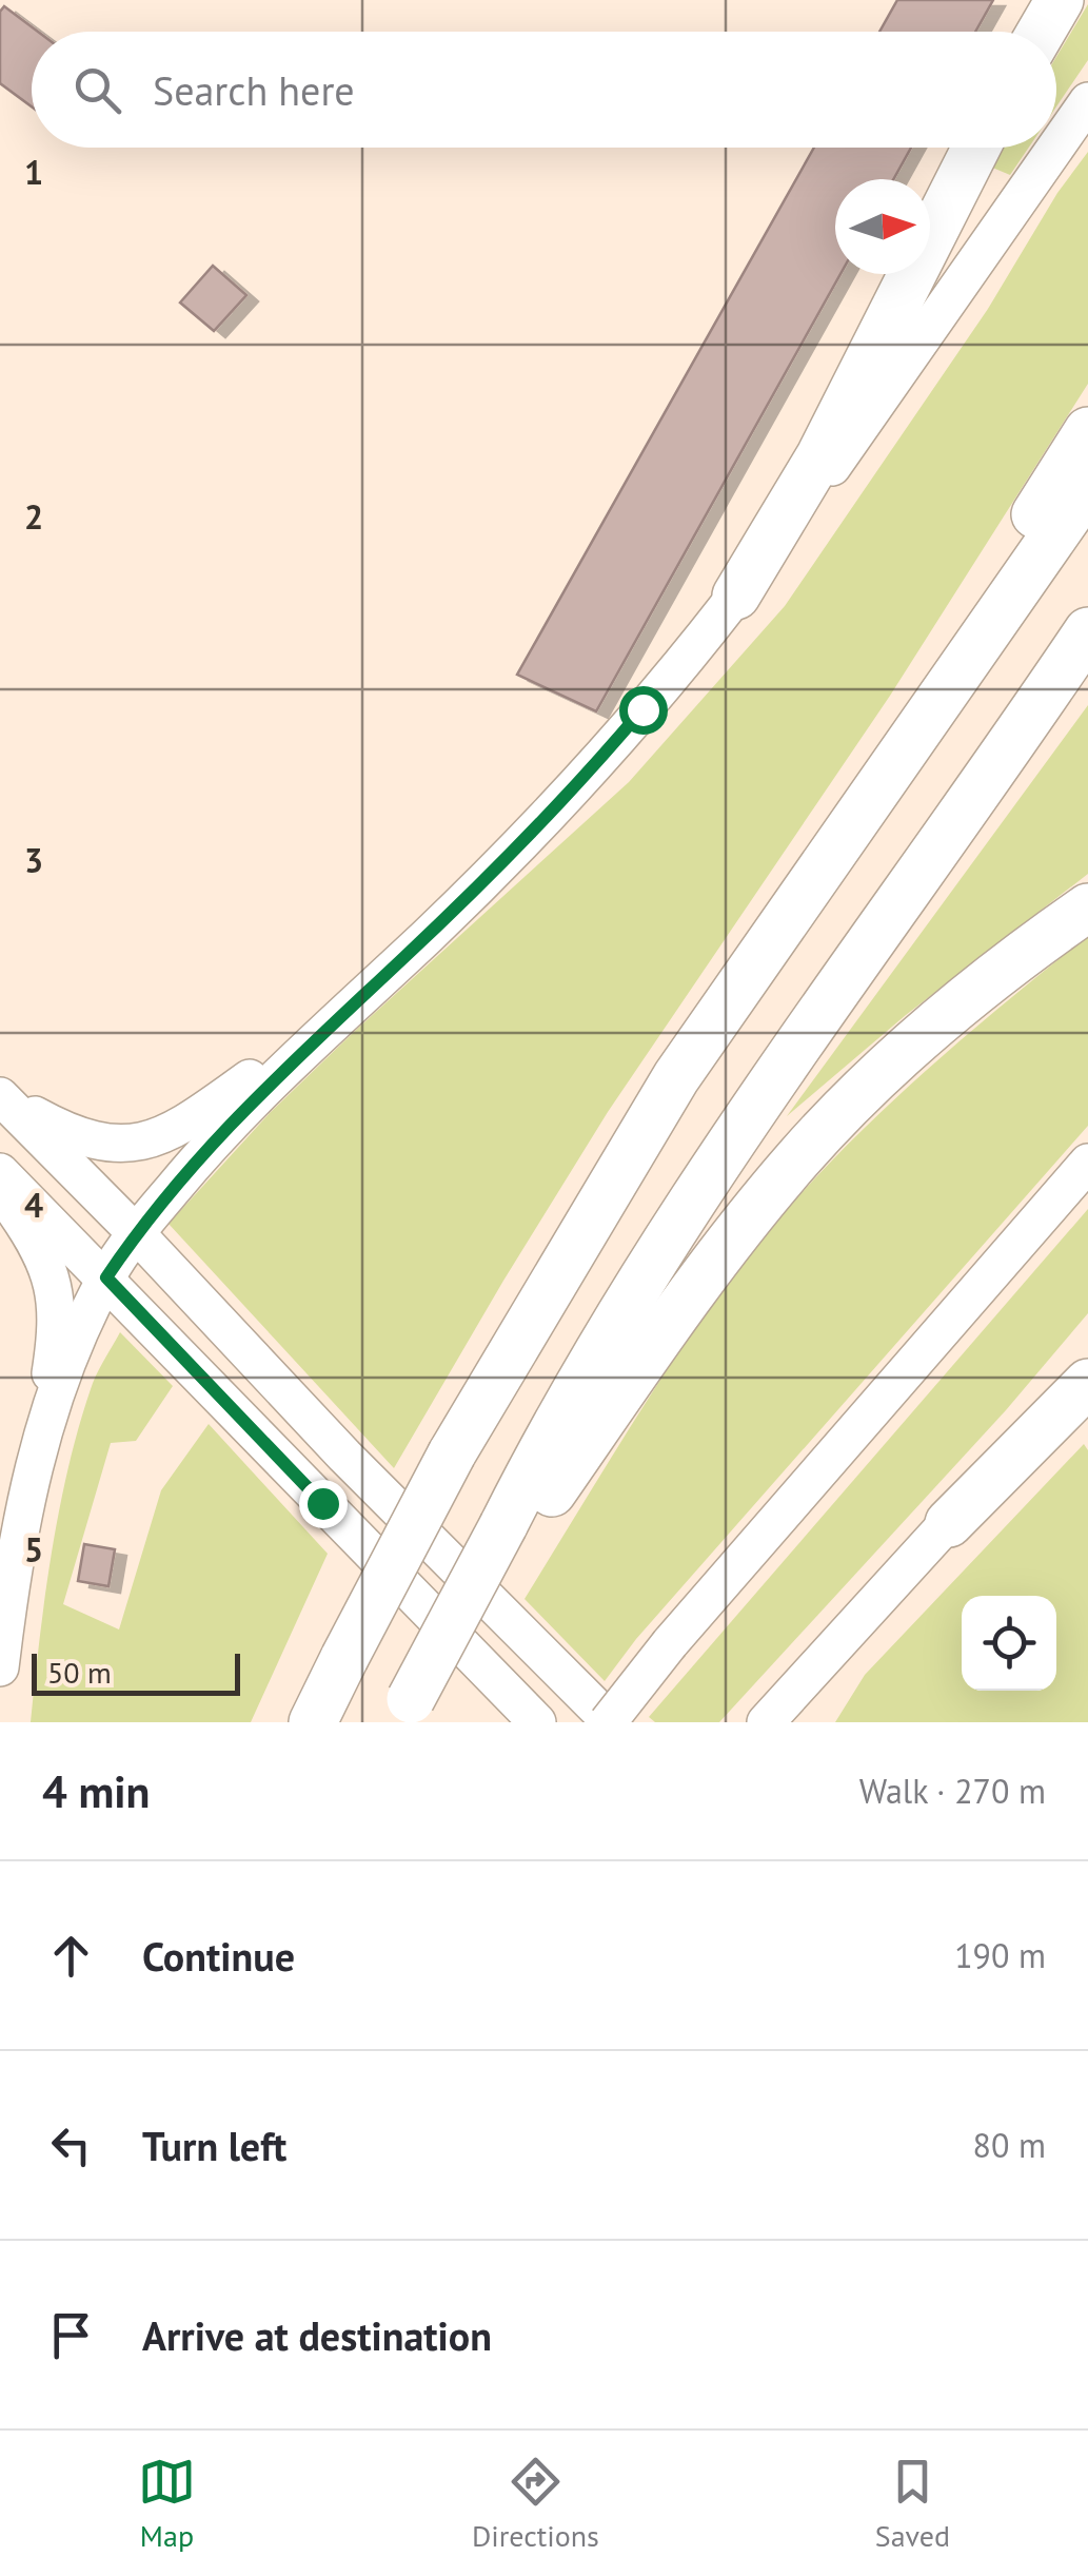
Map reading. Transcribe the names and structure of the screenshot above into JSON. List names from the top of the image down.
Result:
{
  "scale_bar": "50 m",
  "north": "right",
  "page": {
    "search": "Search here",
    "scale": "50 m",
    "heading": ["4 min", "Walk · 270 m"],
    "list": [
      ["Continue", "190 m"],
      ["Turn left", "80 m"],
      "Arrive at destination"
    ],
    "nav": ["Map", "Directions", "Saved"]
  },
  "grid": {
    "rows": [
      "1",
      "2",
      "3",
      "4",
      "5"
    ]
  }
}
